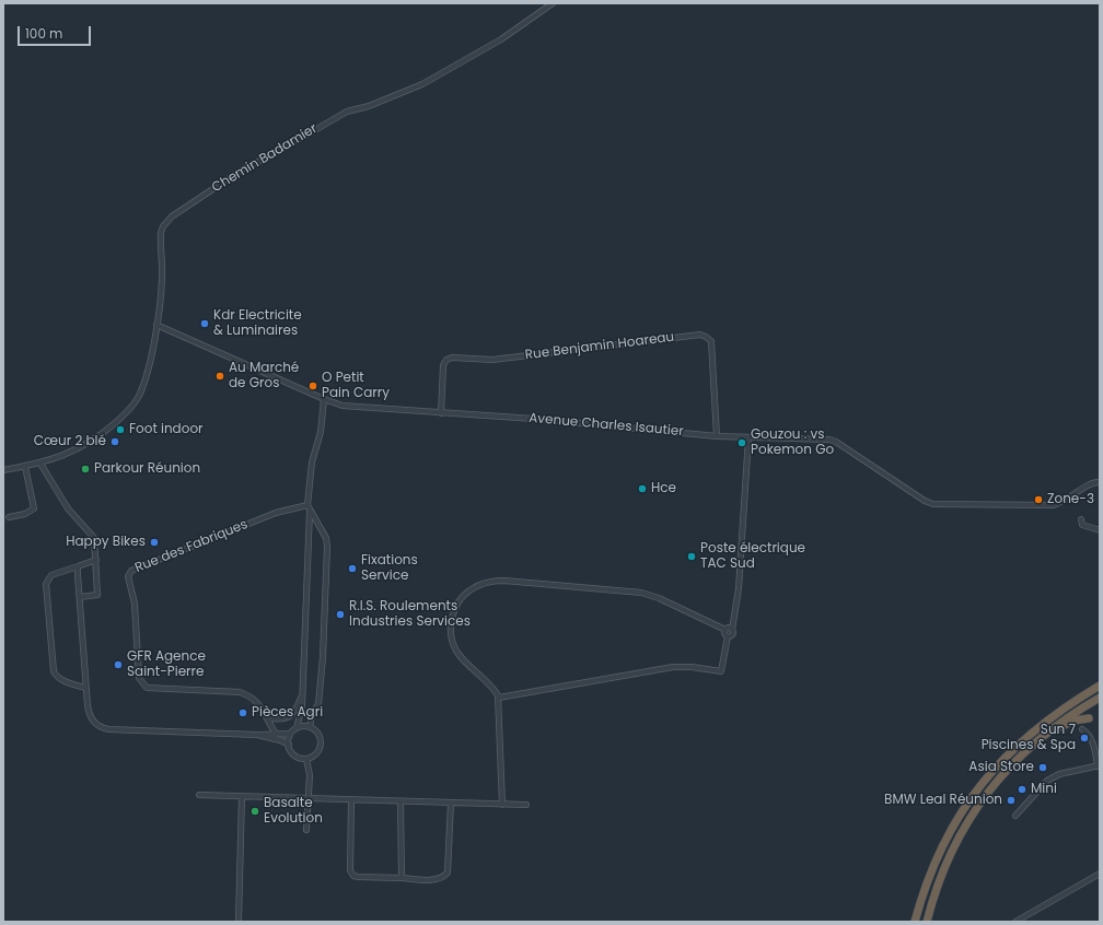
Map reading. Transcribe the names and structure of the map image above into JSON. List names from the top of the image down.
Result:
{
  "streets": {
    "street": [
      "Chemin Badamier",
      "Rue Benjamin Hoareau",
      "Avenue Charles Isautier",
      "Rue des Fabriques"
    ]
  },
  "crossings": [
    ["Chemin Badamier", "Avenue Charles Isautier"],
    ["Rue Benjamin Hoareau", "Avenue Charles Isautier"]
  ],
  "places": [
    "Kdr Electricite & Luminaires",
    "Au Marché de Gros",
    "O Petit Pain Carry",
    "Foot indoor",
    "Cœur 2 blé",
    "Gouzou : vs Pokemon Go",
    "Parkour Réunion",
    "Hce",
    "Zone-3",
    "Happy Bikes",
    "Poste électrique TAC Sud",
    "Fixations Service",
    "R.I.S. Roulements Industries Services",
    "GFR Agence Saint-Pierre",
    "Pièces Agri",
    "Sun 7 Piscines & Spa",
    "Asia Store",
    "Mini",
    "BMW Leal Réunion",
    "Basalte Evolution"
  ],
  "scale_bar": "100 m"
}
